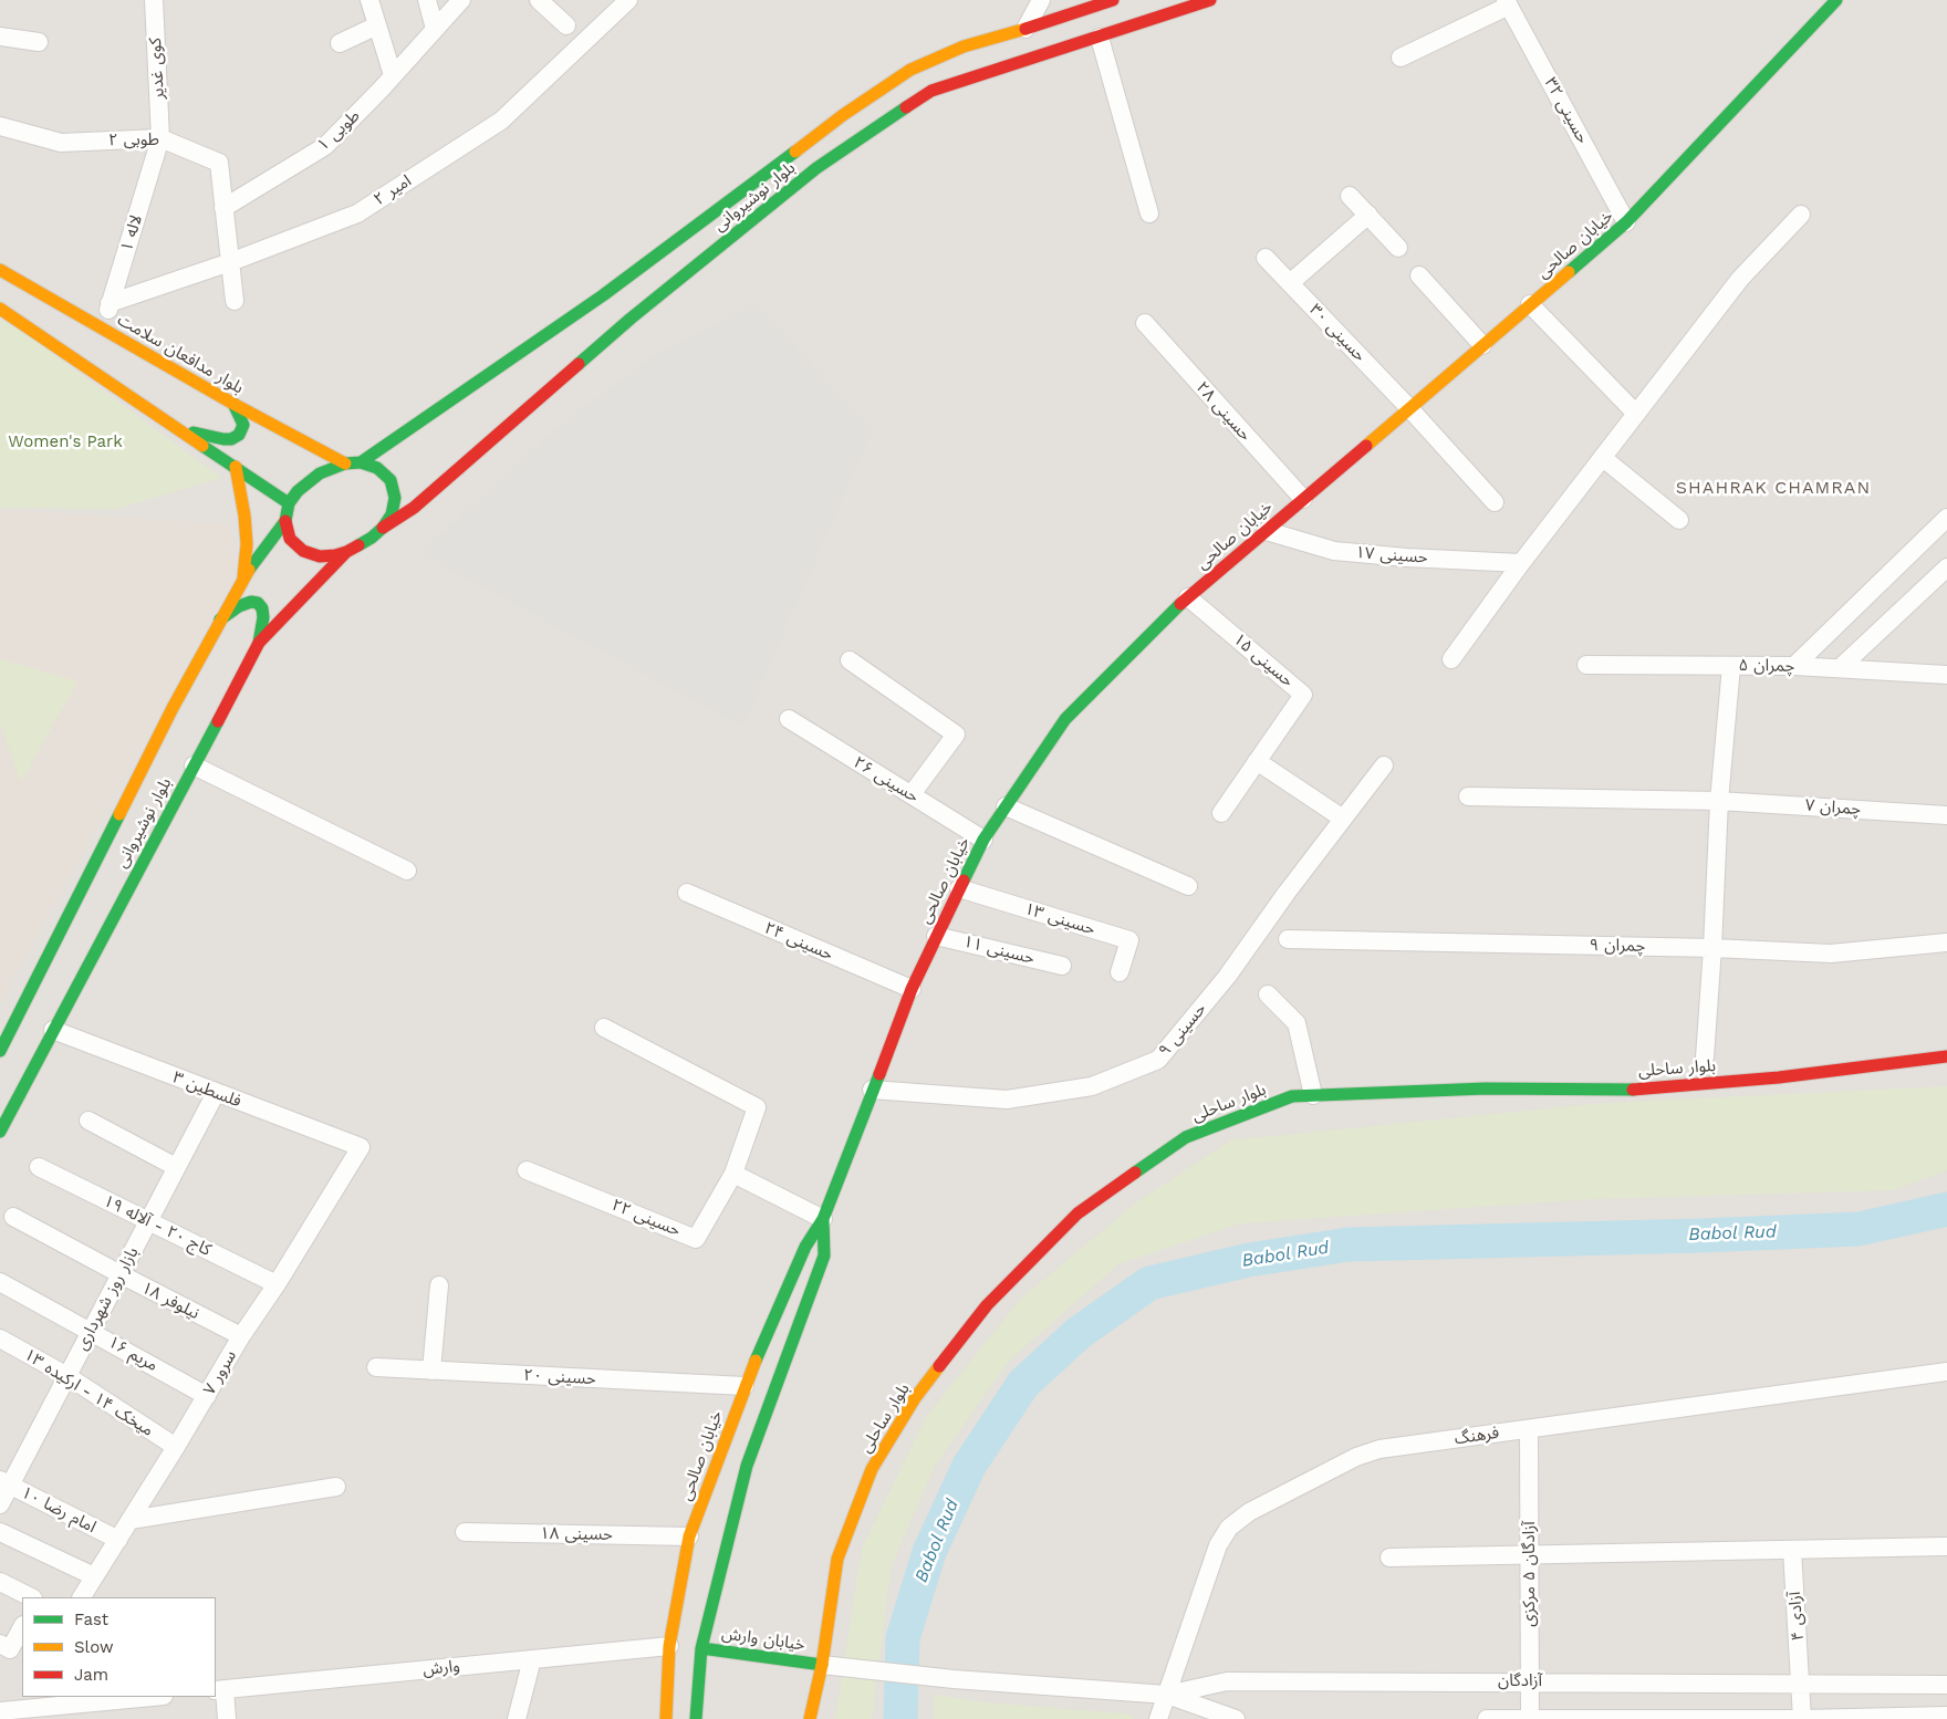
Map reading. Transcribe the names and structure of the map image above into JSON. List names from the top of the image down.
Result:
{
  "streets": {
    "main road": [
      "بلوار نوشیروانی",
      "خيابان صالحی",
      "بلوار مدافعان سلامت",
      "بلوار ساحلی",
      "خیابان وارش"
    ],
    "street": [
      "کوی غدیر",
      "حسینی ۳۲",
      "طوبی ۱",
      "طوبی ۲",
      "امیر ۲",
      "لاله ۱",
      "حسینی ۳۰",
      "حسینی ۲۸",
      "حسینی ۱۷",
      "حسینی ۱۵",
      "چمران ۵",
      "حسینی ۲۶",
      "چمران ۷",
      "حسینی ۱۳",
      "حسینی ۲۴",
      "چمران ۹",
      "حسینی ۱۱",
      "حسینی ٩",
      "فلسطین ۳",
      "حسینی ۲۲",
      "کاج ۲۰ - آلاله ۱۹",
      "بازار روز شهرداری",
      "نیلوفر ۱۸",
      "مریم ۱۶",
      "سرور ۷",
      "حسینی ٢٠",
      "میخک ۱۴ - ارکیده ۱۳",
      "فرهنگ",
      "امام رضا ۱۰",
      "حسینی ۱۸",
      "آزادگان ۵ مرکزی",
      "آزادی ۴",
      "وارش",
      "آزادگان"
    ]
  },
  "crossings": [
    ["کوی غدیر", "طوبی ۲"],
    ["کوی غدیر", "لاله ۱"],
    ["حسینی ۳۲", "خيابان صالحی"],
    ["طوبی ۱", "طوبی ۲"],
    ["طوبی ۲", "لاله ۱"],
    ["امیر ۲", "لاله ۱"],
    ["بلوار نوشیروانی", "بلوار مدافعان سلامت"],
    ["بلوار نوشیروانی", "فلسطین ۳"],
    ["لاله ۱", "بلوار مدافعان سلامت"],
    ["خيابان صالحی", "حسینی ۳۰"],
    ["خيابان صالحی", "حسینی ۲۸"],
    ["خيابان صالحی", "حسینی ۱۷"],
    ["خيابان صالحی", "حسینی ۱۵"],
    ["خيابان صالحی", "حسینی ۲۶"],
    ["خيابان صالحی", "حسینی ۱۳"],
    ["خيابان صالحی", "حسینی ۲۴"],
    ["خيابان صالحی", "حسینی ۱۱"],
    ["خيابان صالحی", "حسینی ٩"],
    ["خيابان صالحی", "حسینی ٢٠"],
    ["خيابان صالحی", "حسینی ۱۸"],
    ["خيابان صالحی", "خیابان وارش"],
    ["خيابان صالحی", "وارش"],
    ["بلوار ساحلی", "خیابان وارش"],
    ["فلسطین ۳", "بازار روز شهرداری"],
    ["فلسطین ۳", "سرور ۷"],
    ["کاج ۲۰ - آلاله ۱۹", "بازار روز شهرداری"],
    ["کاج ۲۰ - آلاله ۱۹", "سرور ۷"],
    ["بازار روز شهرداری", "نیلوفر ۱۸"],
    ["بازار روز شهرداری", "مریم ۱۶"],
    ["بازار روز شهرداری", "میخک ۱۴ - ارکیده ۱۳"],
    ["بازار روز شهرداری", "امام رضا ۱۰"],
    ["نیلوفر ۱۸", "سرور ۷"],
    ["مریم ۱۶", "سرور ۷"],
    ["سرور ۷", "میخک ۱۴ - ارکیده ۱۳"],
    ["سرور ۷", "امام رضا ۱۰"],
    ["فرهنگ", "آزادگان ۵ مرکزی"],
    ["فرهنگ", "آزادگان"],
    ["آزادگان ۵ مرکزی", "آزادگان"],
    ["آزادی ۴", "آزادگان"]
  ],
  "districts": ["SHAHRAK CHAMRAN"],
  "water": ["Babol Rud"],
  "parks": ["Women's Park"],
  "legend": ["Fast", "Slow", "Jam"]
}
